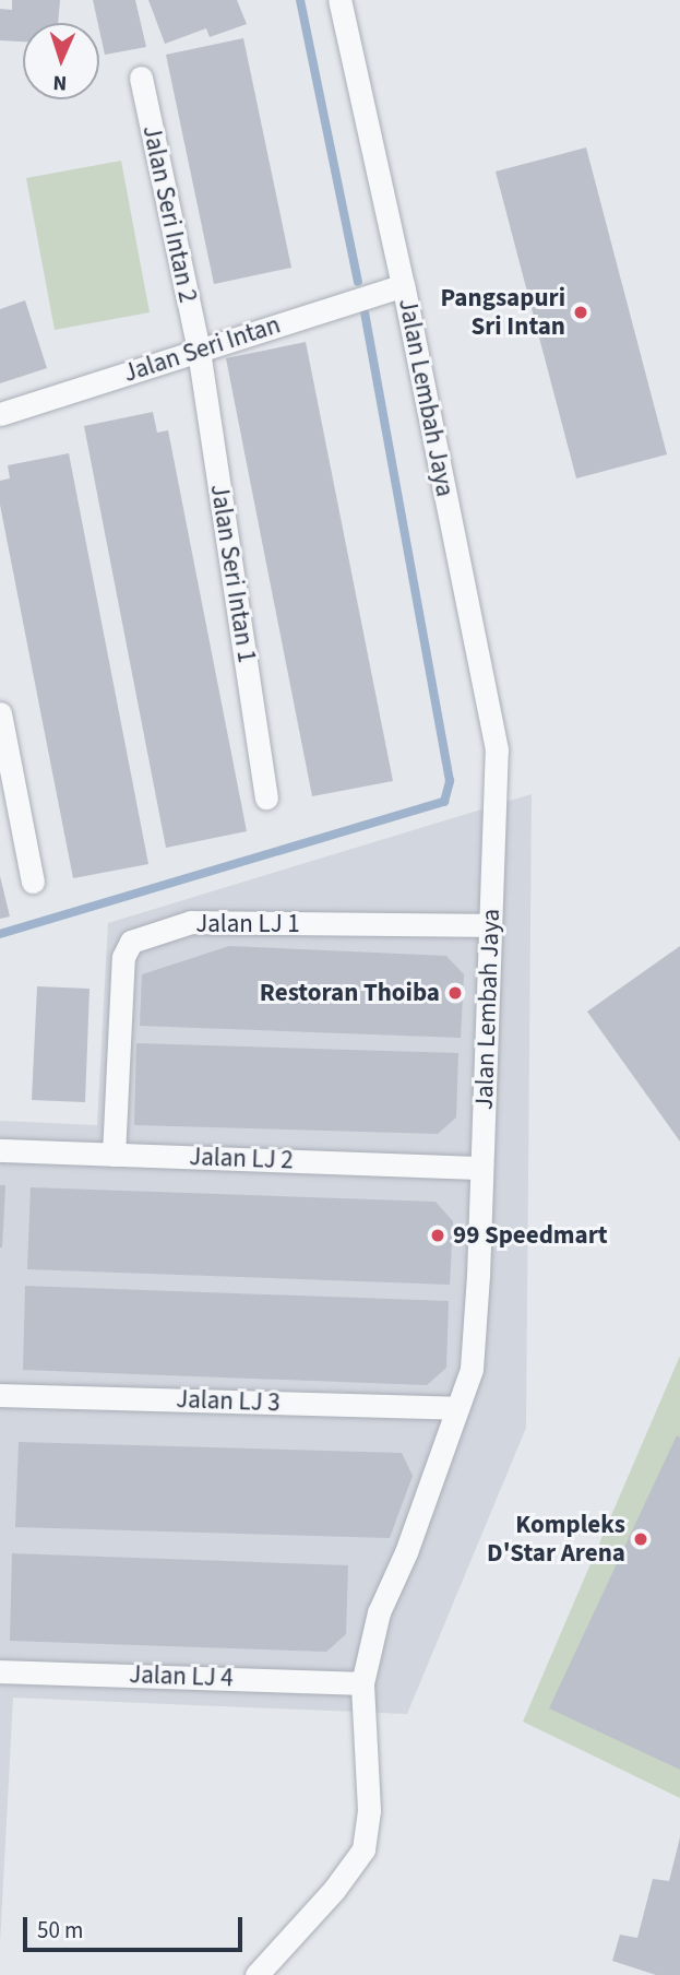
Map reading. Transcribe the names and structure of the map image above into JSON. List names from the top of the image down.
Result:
{
  "streets": {
    "street": [
      "Jalan Seri Intan 2",
      "Jalan Seri Intan",
      "Jalan Lembah Jaya",
      "Jalan Seri Intan 1",
      "Jalan LJ 1",
      "Jalan LJ 2",
      "Jalan LJ 3",
      "Jalan LJ 4"
    ]
  },
  "crossings": [
    ["Jalan Seri Intan 2", "Jalan Seri Intan"],
    ["Jalan Seri Intan 2", "Jalan Seri Intan 1"],
    ["Jalan Seri Intan", "Jalan Lembah Jaya"],
    ["Jalan Seri Intan", "Jalan Seri Intan 1"],
    ["Jalan Lembah Jaya", "Jalan LJ 1"],
    ["Jalan Lembah Jaya", "Jalan LJ 2"],
    ["Jalan Lembah Jaya", "Jalan LJ 3"],
    ["Jalan Lembah Jaya", "Jalan LJ 4"],
    ["Jalan LJ 1", "Jalan LJ 2"]
  ],
  "places": [
    "Pangsapuri Sri Intan",
    "Restoran Thoiba",
    "99 Speedmart",
    "Kompleks D'Star Arena"
  ],
  "scale_bar": "50 m",
  "north": "bottom"
}
